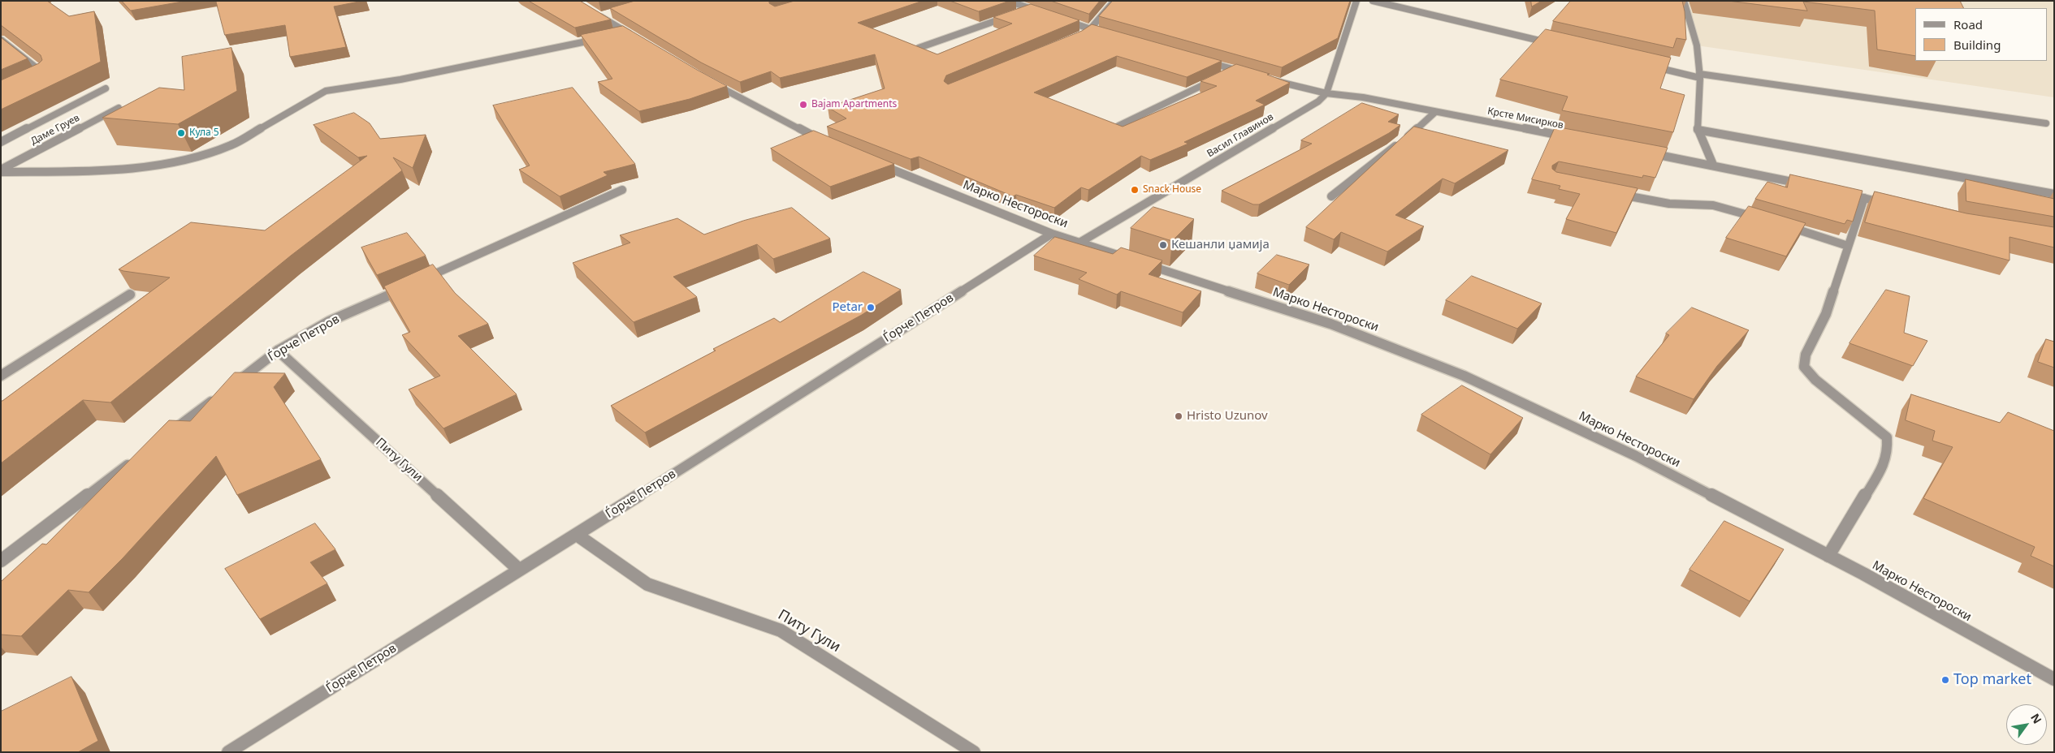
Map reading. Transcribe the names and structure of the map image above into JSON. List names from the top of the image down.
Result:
{
  "streets": {
    "street": [
      "Крсте Мисирков",
      "Даме Груев",
      "Васил Главинов",
      "Марко Нестороски",
      "Ѓорче Петров",
      "Питу Гули"
    ]
  },
  "crossings": [
    ["Крсте Мисирков", "Васил Главинов"],
    ["Васил Главинов", "Марко Нестороски"],
    ["Марко Нестороски", "Ѓорче Петров"],
    ["Ѓорче Петров", "Питу Гули"]
  ],
  "places": [
    "Bajam Apartments",
    "Кула 5",
    "Snack House",
    "Кешанли џамија",
    "Petar",
    "Hristo Uzunov",
    "Top market"
  ],
  "legend": ["Road", "Building"],
  "north": "top right"
}
